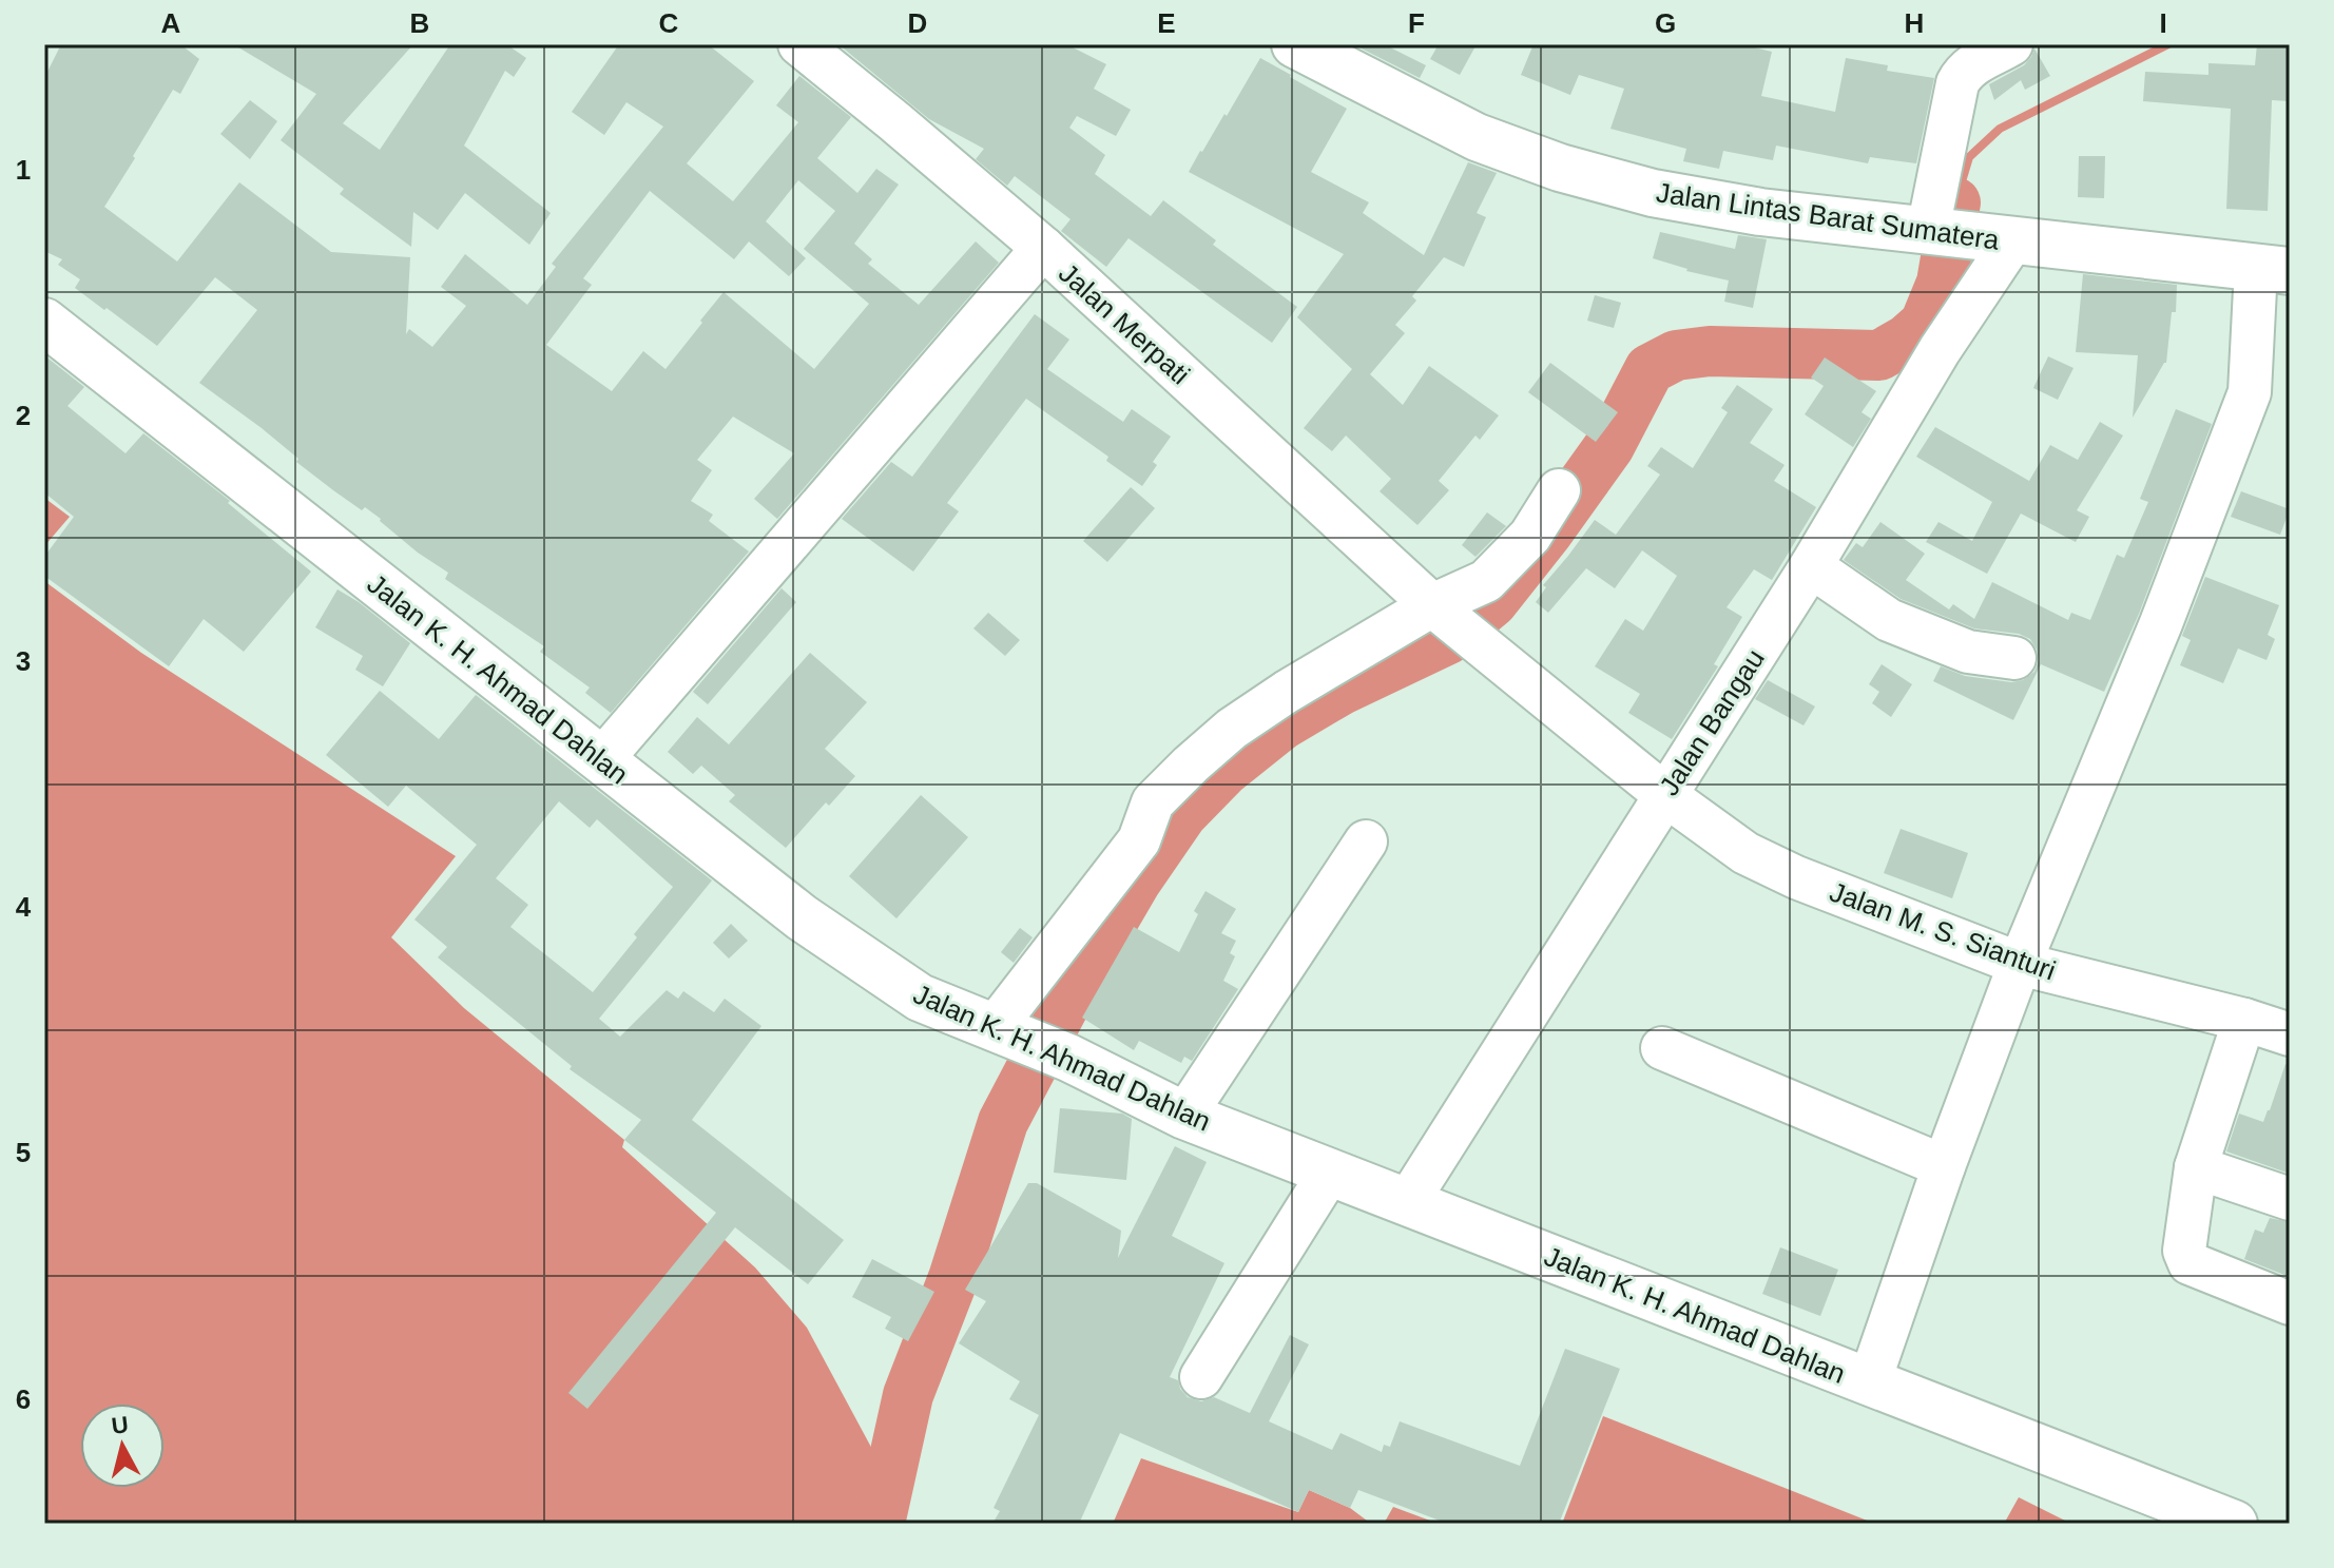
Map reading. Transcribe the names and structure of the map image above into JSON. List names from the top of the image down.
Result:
{
  "streets": {
    "main road": ["Jalan Lintas Barat Sumatera", "Jalan K. H. Ahmad Dahlan"],
    "street": ["Jalan Merpati", "Jalan Bangau", "Jalan M. S. Sianturi"]
  },
  "crossings": [
    ["Jalan Lintas Barat Sumatera", "Jalan Bangau"],
    ["Jalan Merpati", "Jalan M. S. Sianturi"],
    ["Jalan K. H. Ahmad Dahlan", "Jalan Bangau"],
    ["Jalan Bangau", "Jalan M. S. Sianturi"]
  ],
  "north": "top",
  "grid": {
    "columns": [
      "A",
      "B",
      "C",
      "D",
      "E",
      "F",
      "G",
      "H",
      "I"
    ],
    "rows": [
      "1",
      "2",
      "3",
      "4",
      "5",
      "6"
    ]
  }
}
